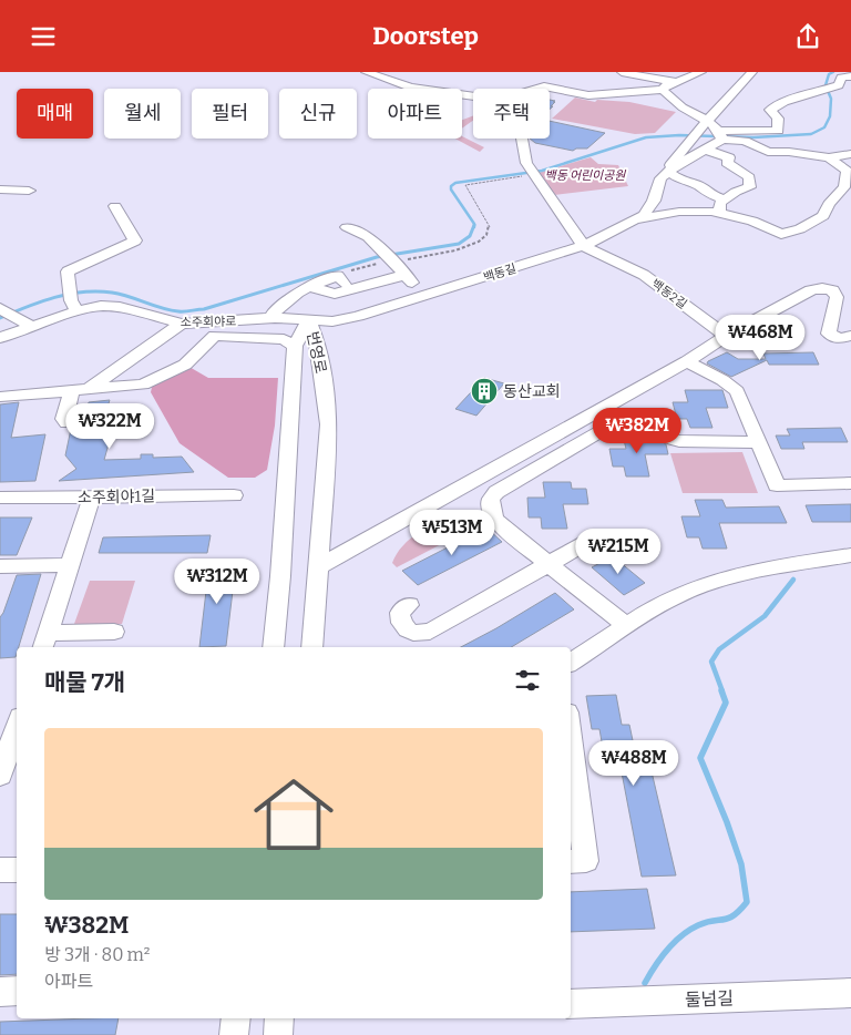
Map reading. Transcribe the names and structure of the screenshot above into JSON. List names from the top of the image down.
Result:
{
  "streets": {
    "street": [
      "백동길",
      "백동2길",
      "소주회야로",
      "번영로",
      "소주회야1길",
      "둘넘길"
    ]
  },
  "crossings": [
    ["백동길", "백동2길"],
    ["백동길", "소주회야로"],
    ["백동길", "번영로"],
    ["소주회야로", "번영로"]
  ],
  "parks": ["백동 어린이공원"],
  "places": {
    "building": ["동산교회"]
  },
  "page": {
    "header": "Doorstep",
    "chip": [
      "매매",
      "월세",
      "필터",
      "신규",
      "아파트",
      "주택"
    ],
    "price": [
      "₩468M",
      "₩322M",
      "₩382M",
      "₩513M",
      "₩215M",
      "₩312M",
      "₩488M"
    ],
    "heading": "매물 7개",
    "list": [
      {
        "name": "₩382M",
        "note": "방 3개 · 80 m² · 아파트"
      }
    ]
  }
}
